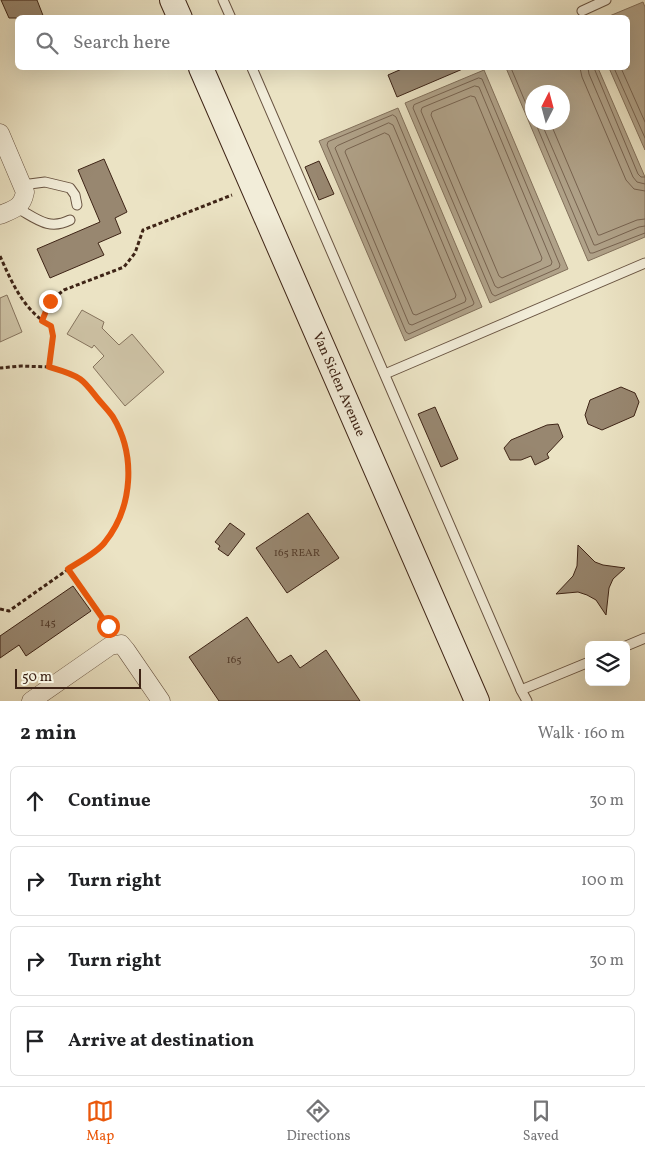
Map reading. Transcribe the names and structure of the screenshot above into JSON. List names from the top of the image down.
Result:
{
  "streets": {
    "street": ["Van Siclen Avenue"]
  },
  "house_numbers": ["165 REAR", "145", "165"],
  "scale_bar": "50 m",
  "north": "top",
  "page": {
    "search": "Search here",
    "scale": "50 m",
    "heading": ["2 min", "Walk · 160 m"],
    "list": [
      ["Continue", "30 m"],
      ["Turn right", "100 m"],
      ["Turn right", "30 m"],
      "Arrive at destination"
    ],
    "nav": ["Map", "Directions", "Saved"]
  }
}
